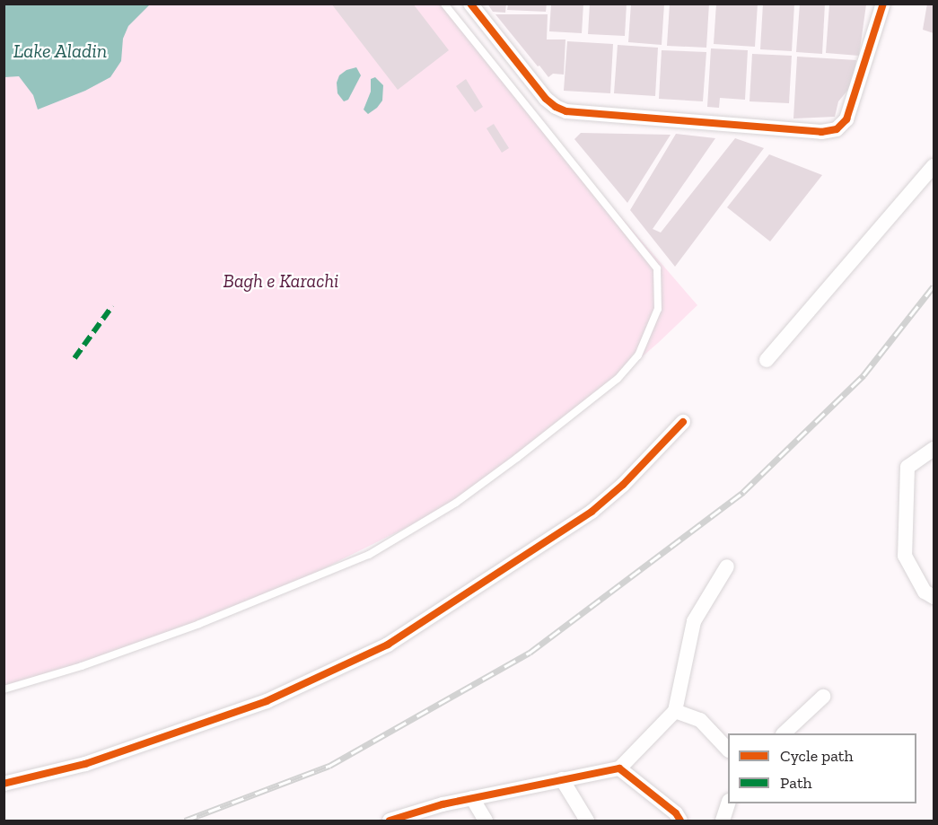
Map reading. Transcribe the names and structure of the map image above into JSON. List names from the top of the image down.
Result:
{
  "water": ["Lake Aladin"],
  "parks": ["Bagh e Karachi"],
  "legend": ["Cycle path", "Path"]
}
